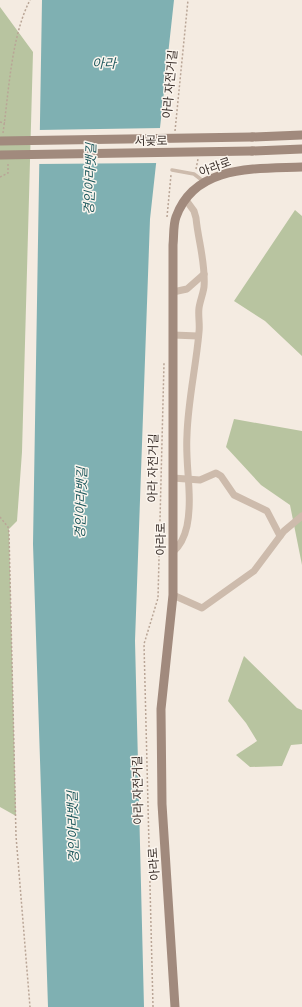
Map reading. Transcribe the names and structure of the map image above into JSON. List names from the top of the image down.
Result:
{
  "streets": {
    "main road": ["서곶로", "아라로"],
    "path": ["아라 자전거길"]
  },
  "water": ["아라", "경인아라뱃길"]
}
